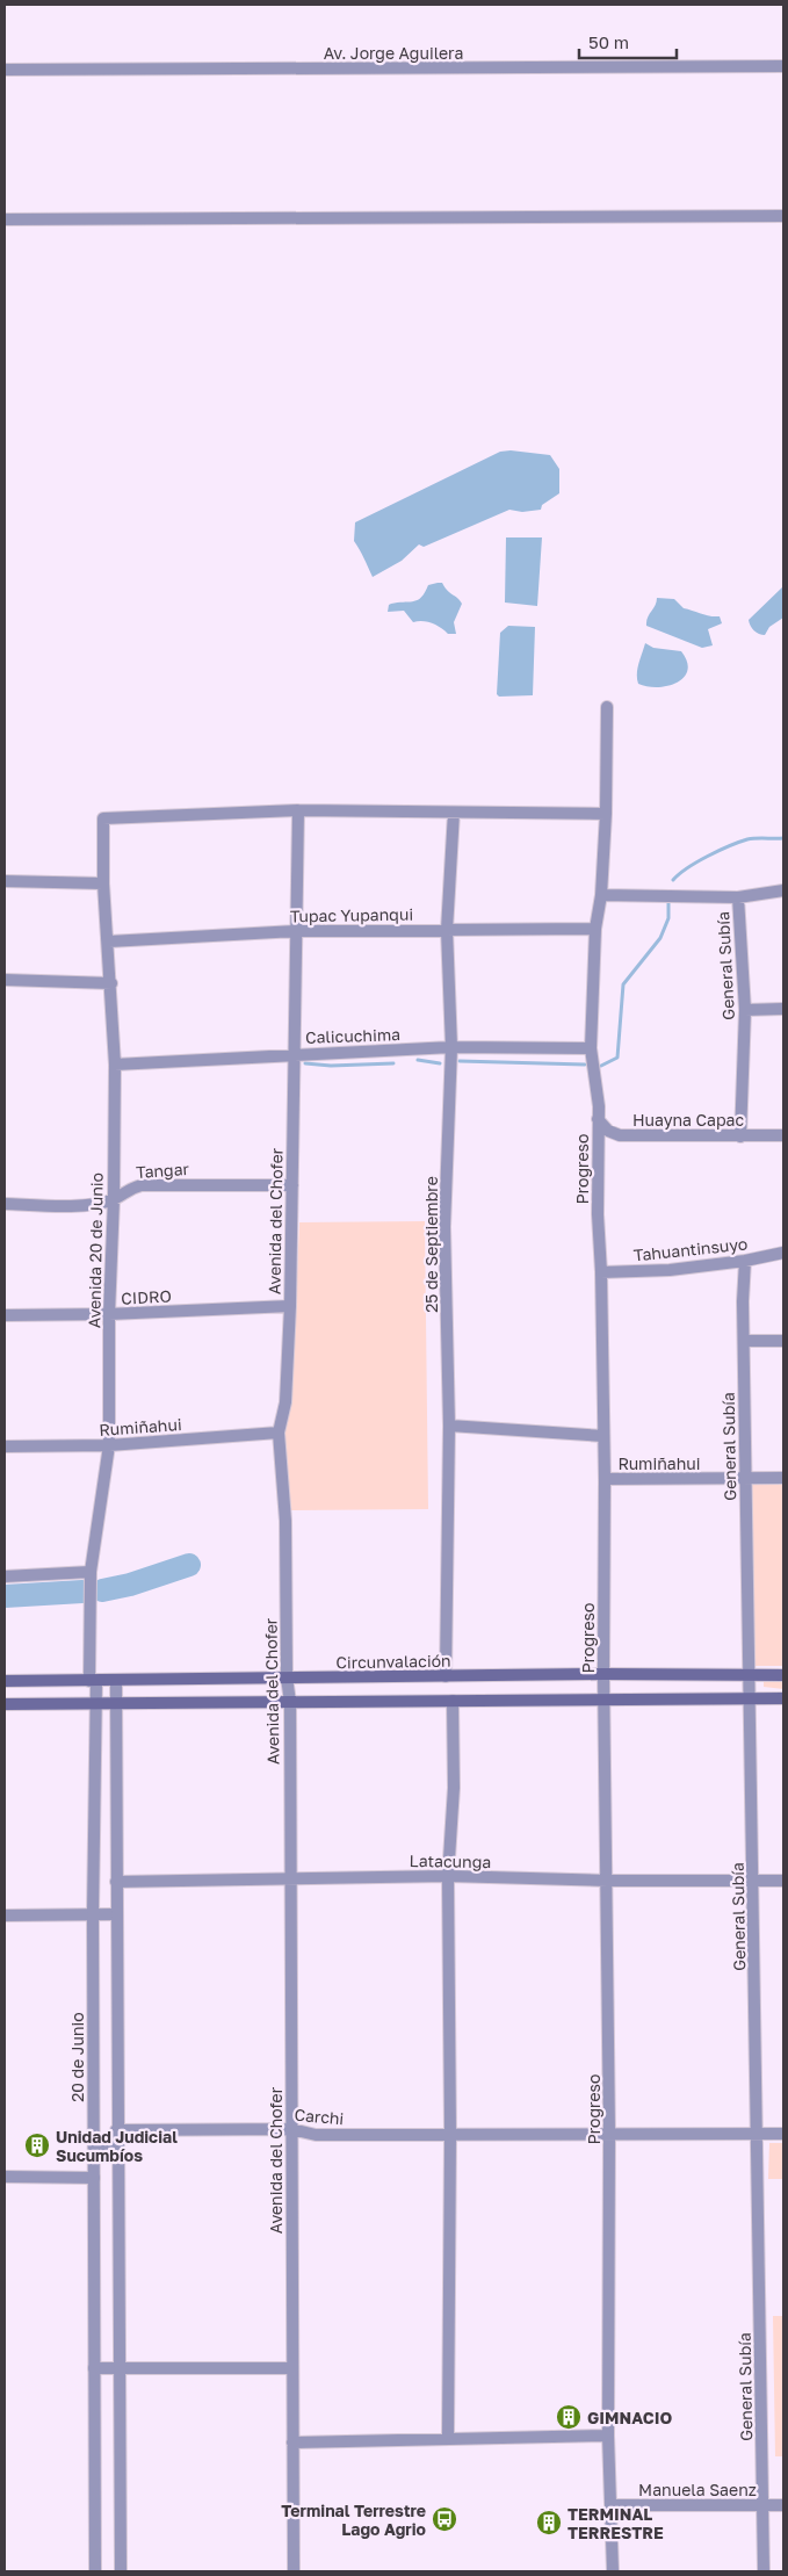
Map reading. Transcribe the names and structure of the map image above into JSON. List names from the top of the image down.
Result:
{
  "streets": {
    "main road": ["Circunvalación"],
    "street": [
      "Av. Jorge Aguilera",
      "Tupac Yupanqui",
      "General Subía",
      "Calicuchima",
      "Huayna Capac",
      "Progreso",
      "Tangar",
      "Avenida del Chofer",
      "25 de Septiembre",
      "Tahuantinsuyo",
      "Avenida 20 de Junio",
      "CIDRO",
      "Rumiñahui",
      "Latacunga",
      "20 de Junio",
      "Carchi",
      "Manuela Saenz"
    ]
  },
  "crossings": [
    ["Tupac Yupanqui", "Progreso"],
    ["Tupac Yupanqui", "Avenida del Chofer"],
    ["Tupac Yupanqui", "25 de Septiembre"],
    ["Tupac Yupanqui", "Avenida 20 de Junio"],
    ["General Subía", "Huayna Capac"],
    ["General Subía", "Tahuantinsuyo"],
    ["General Subía", "Rumiñahui"],
    ["General Subía", "Circunvalación"],
    ["General Subía", "Latacunga"],
    ["General Subía", "Carchi"],
    ["General Subía", "Manuela Saenz"],
    ["Calicuchima", "Progreso"],
    ["Calicuchima", "Avenida del Chofer"],
    ["Calicuchima", "25 de Septiembre"],
    ["Calicuchima", "Avenida 20 de Junio"],
    ["Huayna Capac", "Progreso"],
    ["Progreso", "Tahuantinsuyo"],
    ["Progreso", "Rumiñahui"],
    ["Progreso", "Circunvalación"],
    ["Progreso", "Latacunga"],
    ["Progreso", "Carchi"],
    ["Progreso", "Manuela Saenz"],
    ["Tangar", "Avenida del Chofer"],
    ["Tangar", "Avenida 20 de Junio"],
    ["Avenida del Chofer", "Avenida 20 de Junio"],
    ["Avenida del Chofer", "CIDRO"],
    ["Avenida del Chofer", "Rumiñahui"],
    ["Avenida del Chofer", "Circunvalación"],
    ["Avenida del Chofer", "Latacunga"],
    ["Avenida del Chofer", "Carchi"],
    ["25 de Septiembre", "Rumiñahui"],
    ["25 de Septiembre", "Circunvalación"],
    ["Avenida 20 de Junio", "CIDRO"],
    ["Avenida 20 de Junio", "Rumiñahui"],
    ["Avenida 20 de Junio", "Circunvalación"],
    ["Avenida 20 de Junio", "20 de Junio"],
    ["Circunvalación", "20 de Junio"]
  ],
  "places": {
    "building": ["Unidad Judicial Sucumbíos", "GIMNACIO", "TERMINAL TERRESTRE"],
    "bus stop": ["Terminal Terrestre Lago Agrio"]
  },
  "scale_bar": "50 m"
}
